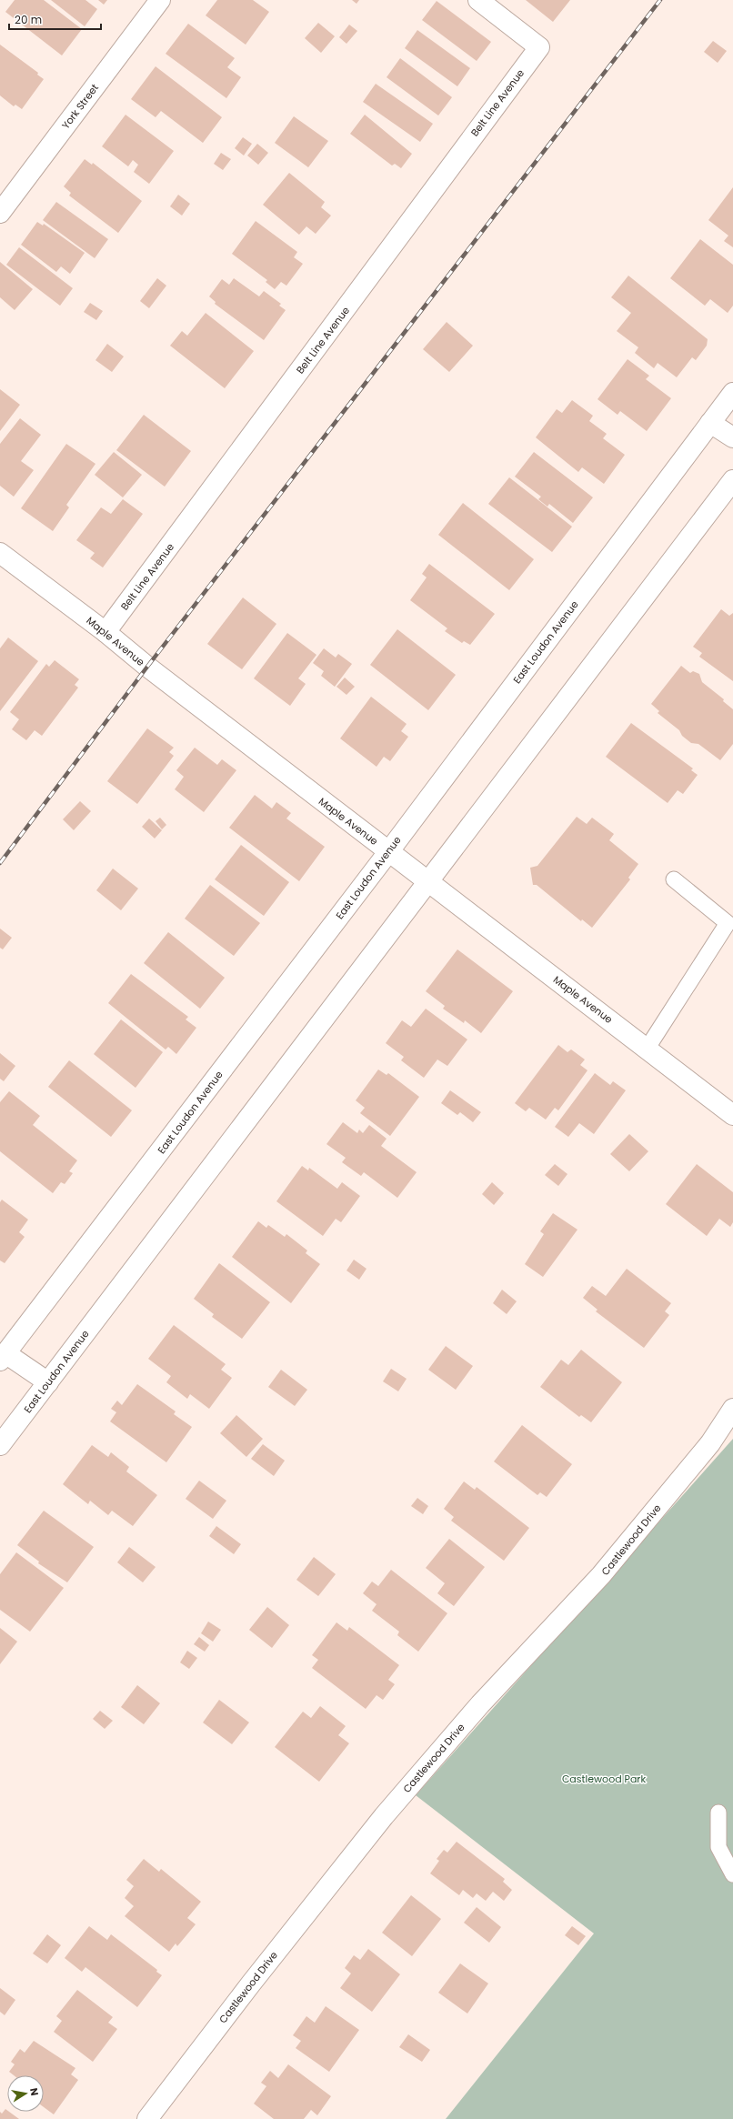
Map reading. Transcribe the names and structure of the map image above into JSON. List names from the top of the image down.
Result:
{
  "streets": {
    "street": [
      "Belt Line Avenue",
      "York Street",
      "Maple Avenue",
      "East Loudon Avenue",
      "Castlewood Drive"
    ]
  },
  "crossings": [
    ["Belt Line Avenue", "Maple Avenue"],
    ["Maple Avenue", "East Loudon Avenue"]
  ],
  "parks": ["Castlewood Park"],
  "scale_bar": "20 m",
  "north": "right"
}
